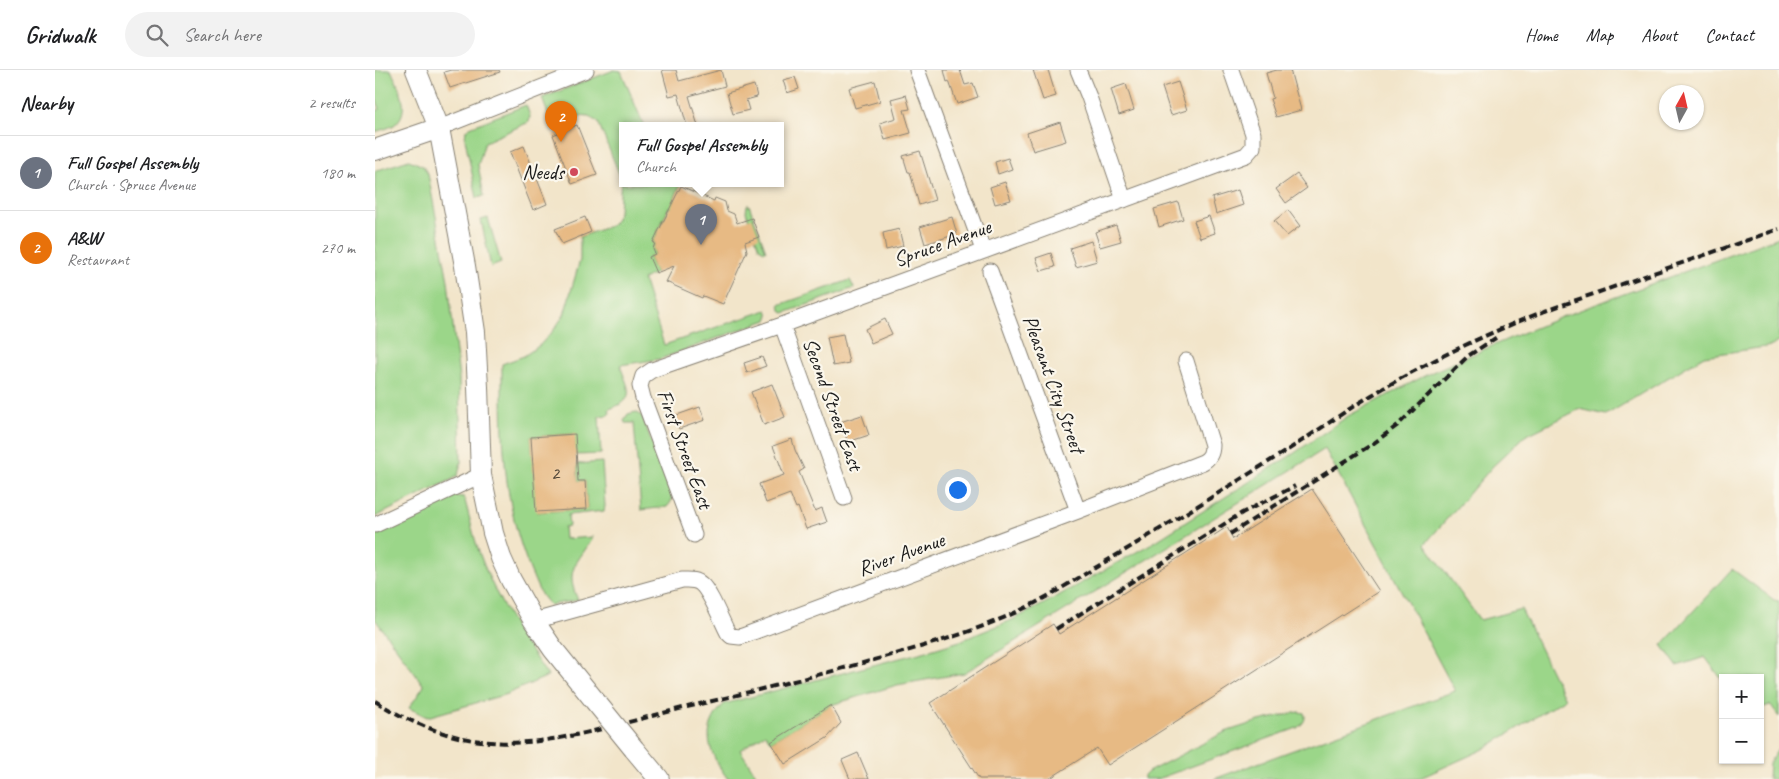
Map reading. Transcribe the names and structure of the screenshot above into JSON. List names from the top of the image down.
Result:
{
  "streets": {
    "street": [
      "Spruce Avenue",
      "Pleasant City Street",
      "Second Street East",
      "First Street East",
      "River Avenue"
    ]
  },
  "crossings": [
    ["Spruce Avenue", "Second Street East"],
    ["Spruce Avenue", "First Street East"],
    ["Pleasant City Street", "River Avenue"]
  ],
  "places": ["Needs"],
  "house_numbers": ["2"],
  "north": "top",
  "page": {
    "header": "Gridwalk",
    "search": "Search here",
    "nav": [
      "Home",
      "Map",
      "About",
      "Contact"
    ],
    "heading": ["Nearby", "2 results"],
    "pins": ["2", "1"],
    "popup": ["Full Gospel Assembly", "Church"],
    "list": [
      {
        "mark": "1",
        "name": "Full Gospel Assembly",
        "note": "Church · Spruce Avenue",
        "value": "180 m"
      },
      {
        "mark": "2",
        "name": "A&W",
        "note": "Restaurant",
        "value": "270 m"
      }
    ],
    "map_buttons": ["+", "−"]
  }
}
